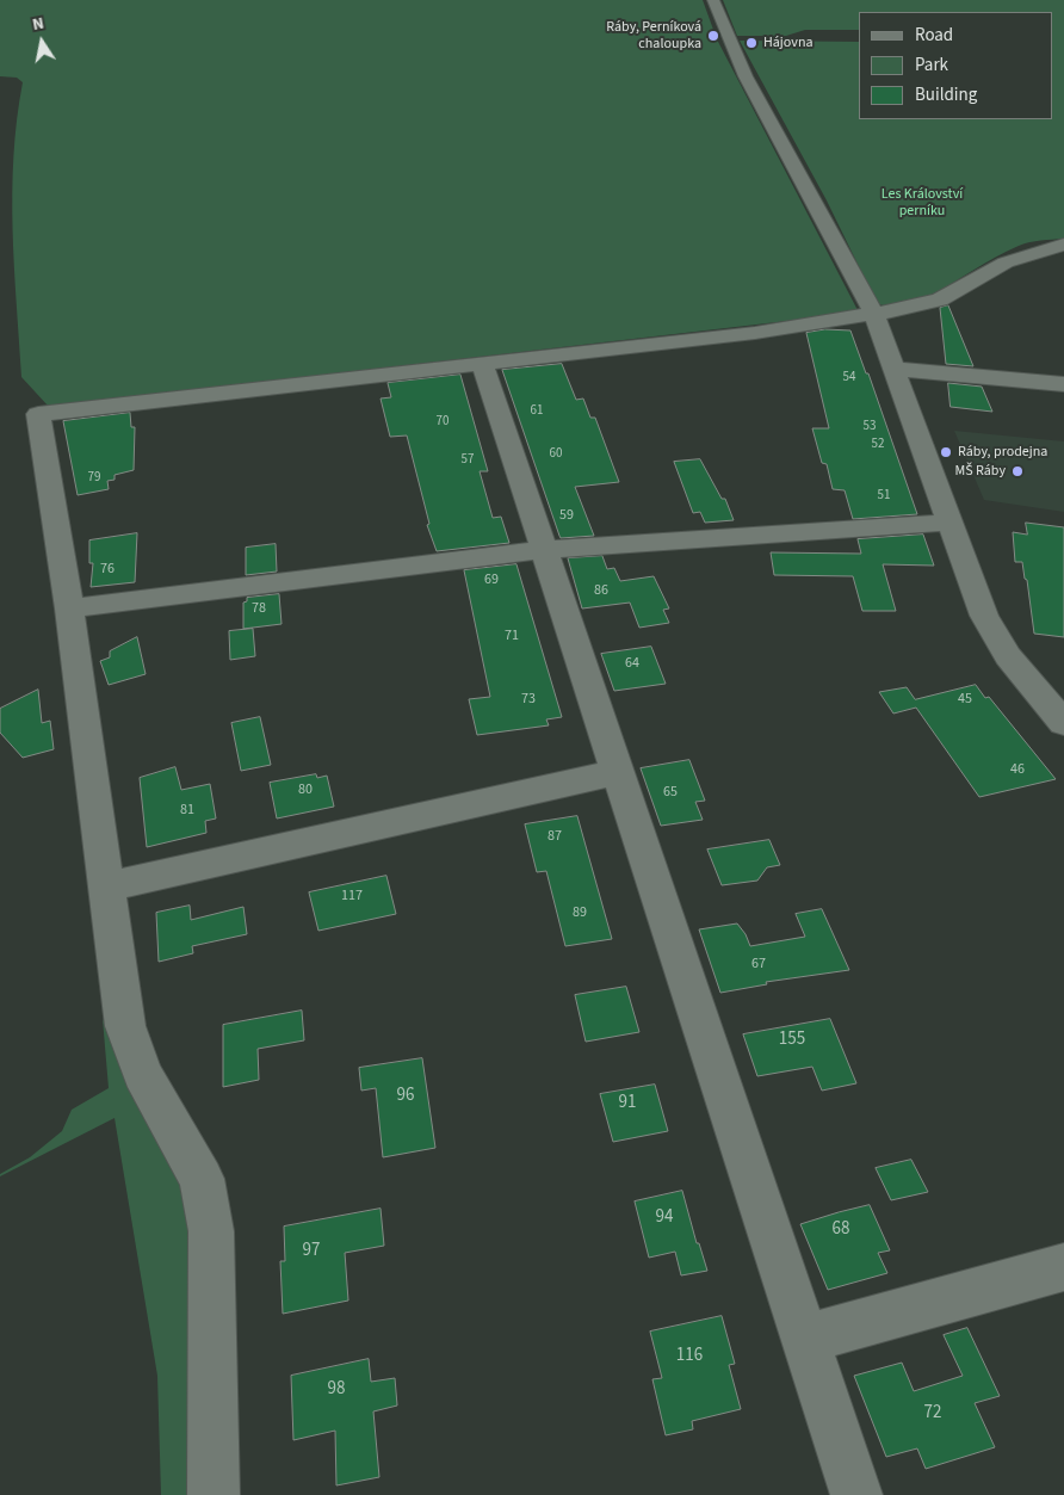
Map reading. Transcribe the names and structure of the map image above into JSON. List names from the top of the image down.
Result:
{
  "parks": ["Les Království perníku"],
  "places": [
    "Ráby, Perníková chaloupka",
    "Hájovna",
    "Ráby, prodejna",
    "MŠ Ráby"
  ],
  "house_numbers": [
    "54",
    "61",
    "70",
    "53",
    "52",
    "60",
    "57",
    "79",
    "51",
    "59",
    "76",
    "69",
    "86",
    "78",
    "71",
    "64",
    "73",
    "45",
    "46",
    "80",
    "65",
    "81",
    "87",
    "117",
    "89",
    "67",
    "155",
    "96",
    "91",
    "94",
    "68",
    "97",
    "116",
    "98",
    "72"
  ],
  "legend": ["Road", "Park", "Building"],
  "north": "top"
}
